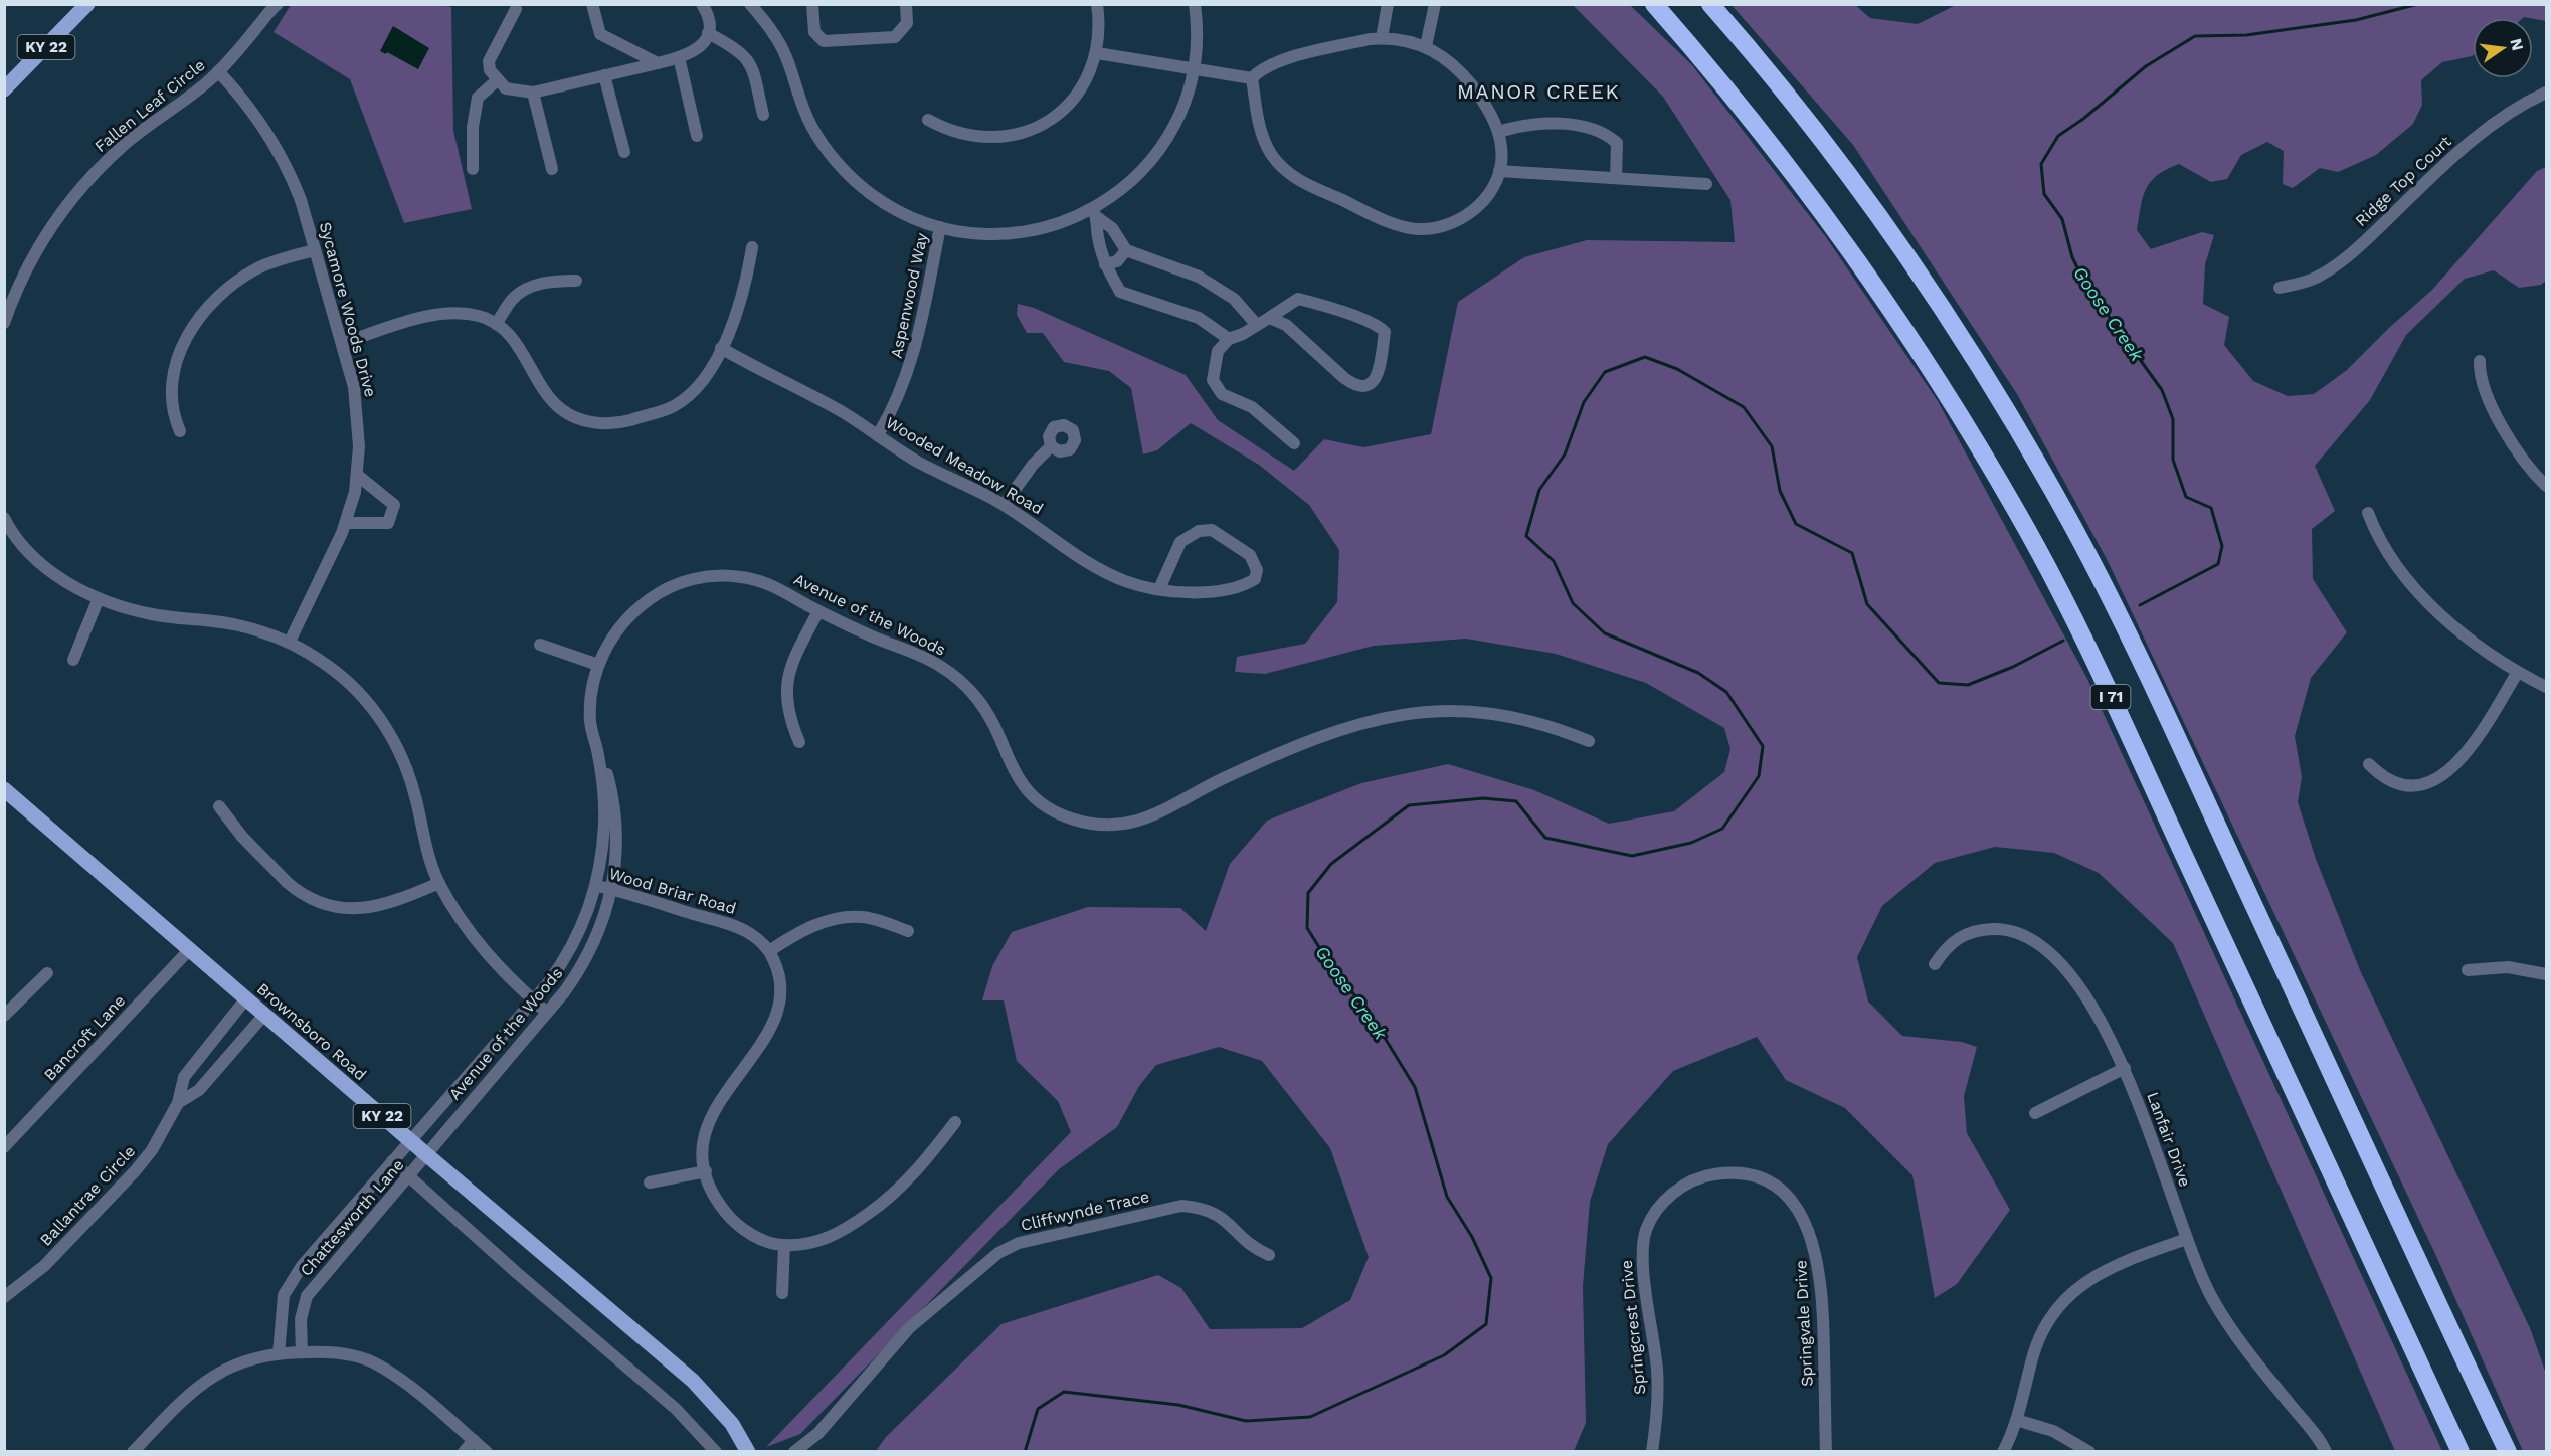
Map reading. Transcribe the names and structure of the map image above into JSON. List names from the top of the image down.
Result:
{
  "streets": {
    "highway": ["I 71"],
    "main road": ["KY 22", "Brownsboro Road"],
    "street": [
      "Fallen Leaf Circle",
      "Ridge Top Court",
      "Aspenwood Way",
      "Sycamore Woods Drive",
      "Wooded Meadow Road",
      "Avenue of the Woods",
      "Wood Briar Road",
      "Bancroft Lane",
      "Lanfair Drive",
      "Ballantrae Circle",
      "Cliffwynde Trace",
      "Chattesworth Lane",
      "Springvale Drive",
      "Springcrest Drive"
    ]
  },
  "crossings": [
    ["Fallen Leaf Circle", "Sycamore Woods Drive"],
    ["Aspenwood Way", "Wooded Meadow Road"],
    ["Avenue of the Woods", "Wood Briar Road"],
    ["Avenue of the Woods", "Brownsboro Road"],
    ["Avenue of the Woods", "Chattesworth Lane"],
    ["Brownsboro Road", "Bancroft Lane"],
    ["Brownsboro Road", "Ballantrae Circle"],
    ["Brownsboro Road", "Chattesworth Lane"],
    ["Springvale Drive", "Springcrest Drive"]
  ],
  "districts": ["MANOR CREEK"],
  "water": ["Goose Creek"],
  "north": "right"
}
